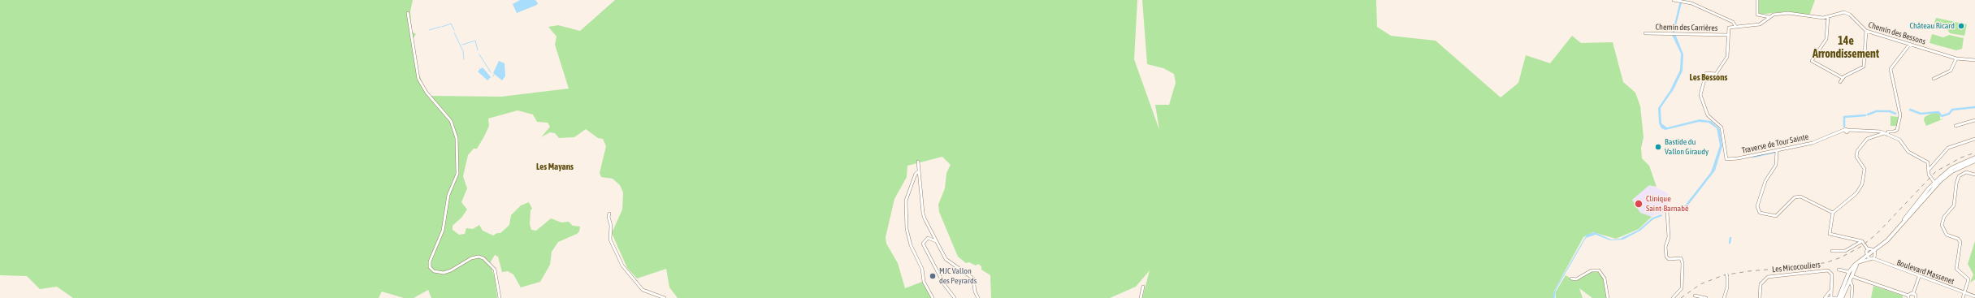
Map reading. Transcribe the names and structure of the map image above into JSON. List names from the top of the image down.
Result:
{
  "streets": {
    "street": [
      "Chemin des Carrières",
      "Chemin des Bessons",
      "Traverse de Tour Sainte",
      "Les Micocouliers",
      "Boulevard Massenet"
    ]
  },
  "crossings": [
    ["Chemin des Carrières", "Traverse de Tour Sainte"]
  ],
  "districts": ["14e Arrondissement", "Les Bessons", "Les Mayans"],
  "places": [
    "Château Ricard",
    "Bastide du Vallon Giraudy",
    "Clinique Saint-Barnabé",
    "MJC Vallon des Peyrards"
  ]
}
